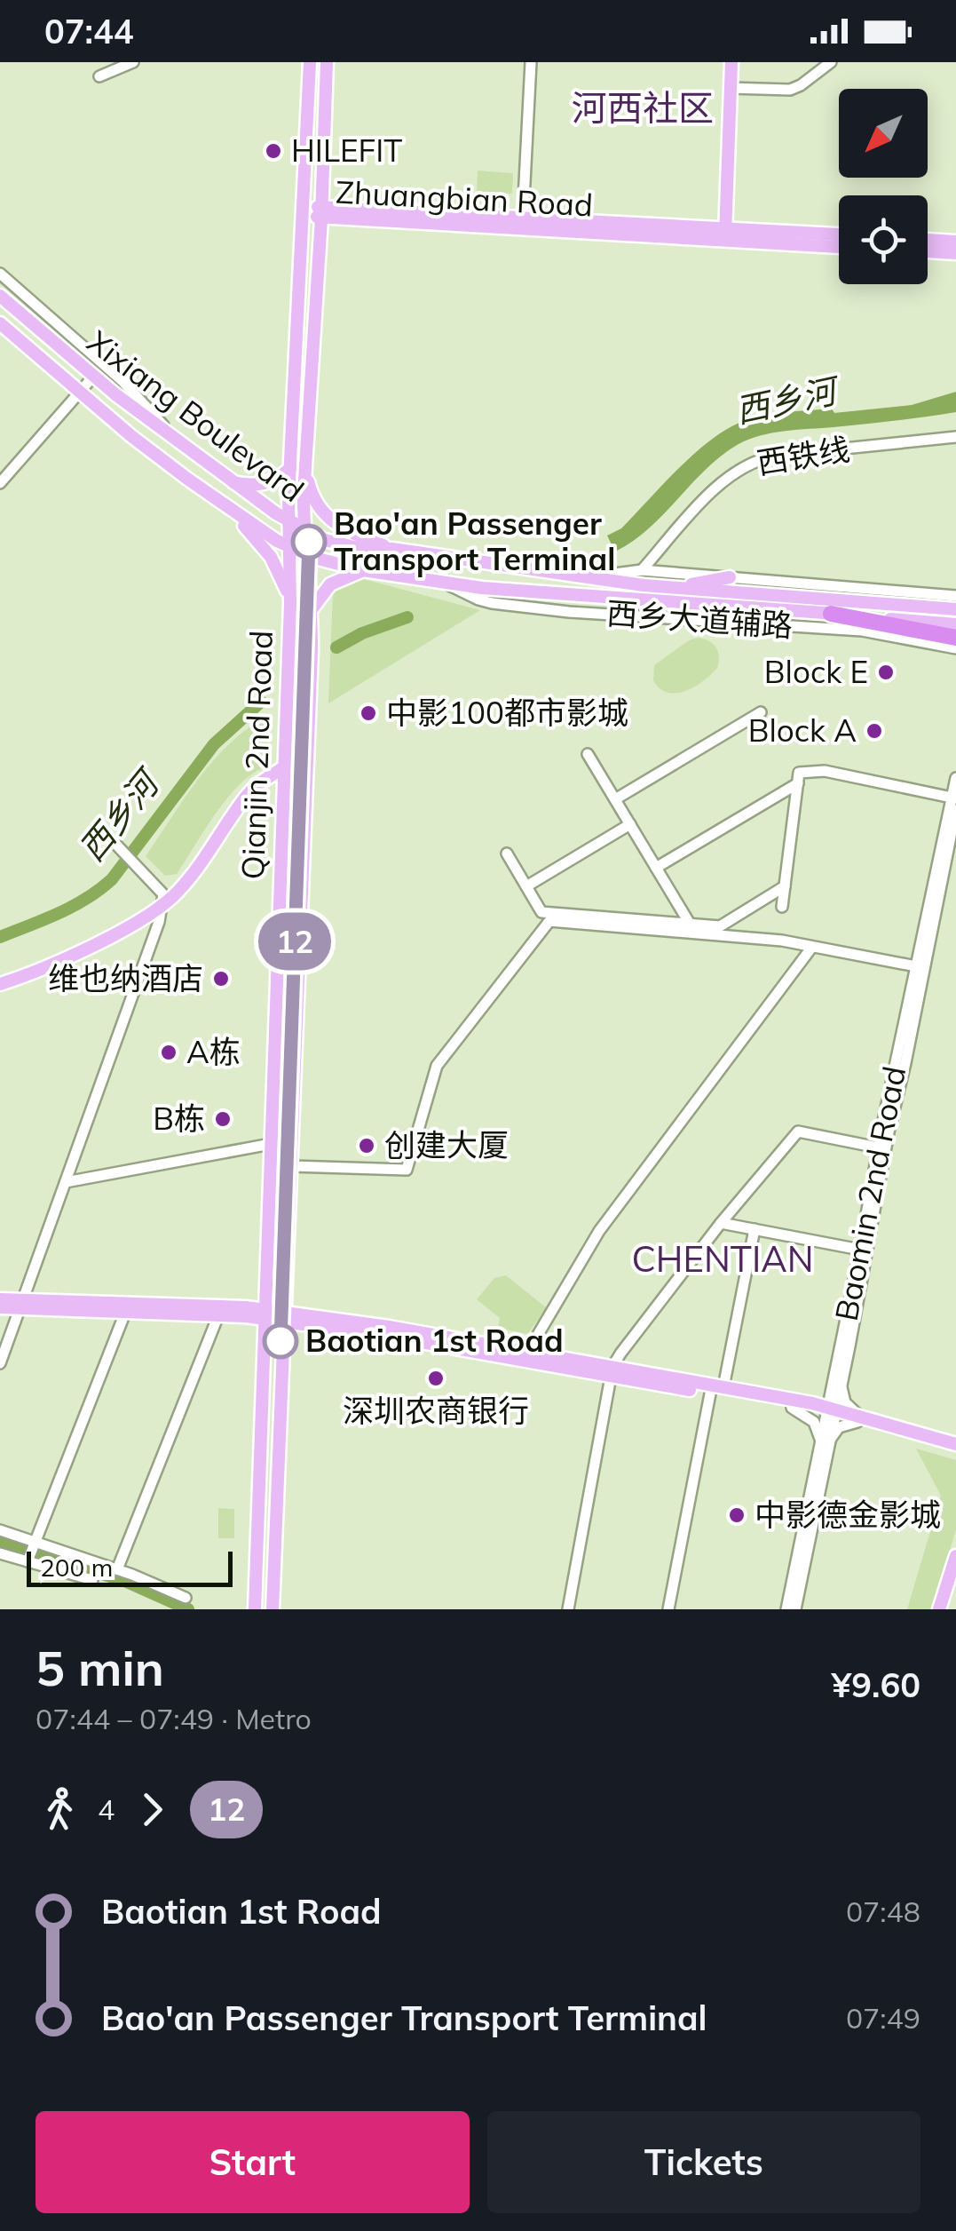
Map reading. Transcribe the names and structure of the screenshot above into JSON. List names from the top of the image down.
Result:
{
  "streets": {
    "main road": ["Zhuangbian Road", "Xixiang Boulevard", "Qianjin 2nd Road"],
    "street": ["西铁线", "西乡大道辅路", "Baomin 2nd Road"]
  },
  "crossings": [
    ["Zhuangbian Road", "Qianjin 2nd Road"],
    ["Xixiang Boulevard", "西乡大道辅路"],
    ["Xixiang Boulevard", "Qianjin 2nd Road"],
    ["西铁线", "西乡大道辅路"]
  ],
  "districts": ["河西社区", "CHENTIAN"],
  "water": ["西乡河"],
  "places": [
    "HILEFIT",
    "Bao'an Passenger Transport Terminal",
    "Block E",
    "中影100都市影城",
    "Block A",
    "维也纳酒店",
    "A栋",
    "B栋",
    "创建大厦",
    "Baotian 1st Road",
    "深圳农商银行",
    "中影德金影城"
  ],
  "lines": ["metro line 12"],
  "scale_bar": "200 m",
  "north": "bottom left",
  "page": {
    "status": "07:44",
    "on_map": "12",
    "scale": "200 m",
    "heading": ["5 min", "07:44 – 07:49 · Metro", "¥9.60"],
    "legs": ["4", "12"],
    "list": [
      {
        "name": "Baotian 1st Road",
        "value": "07:48"
      },
      {
        "name": "Bao'an Passenger Transport Terminal",
        "value": "07:49"
      }
    ],
    "buttons": ["Start", "Tickets"]
  }
}
